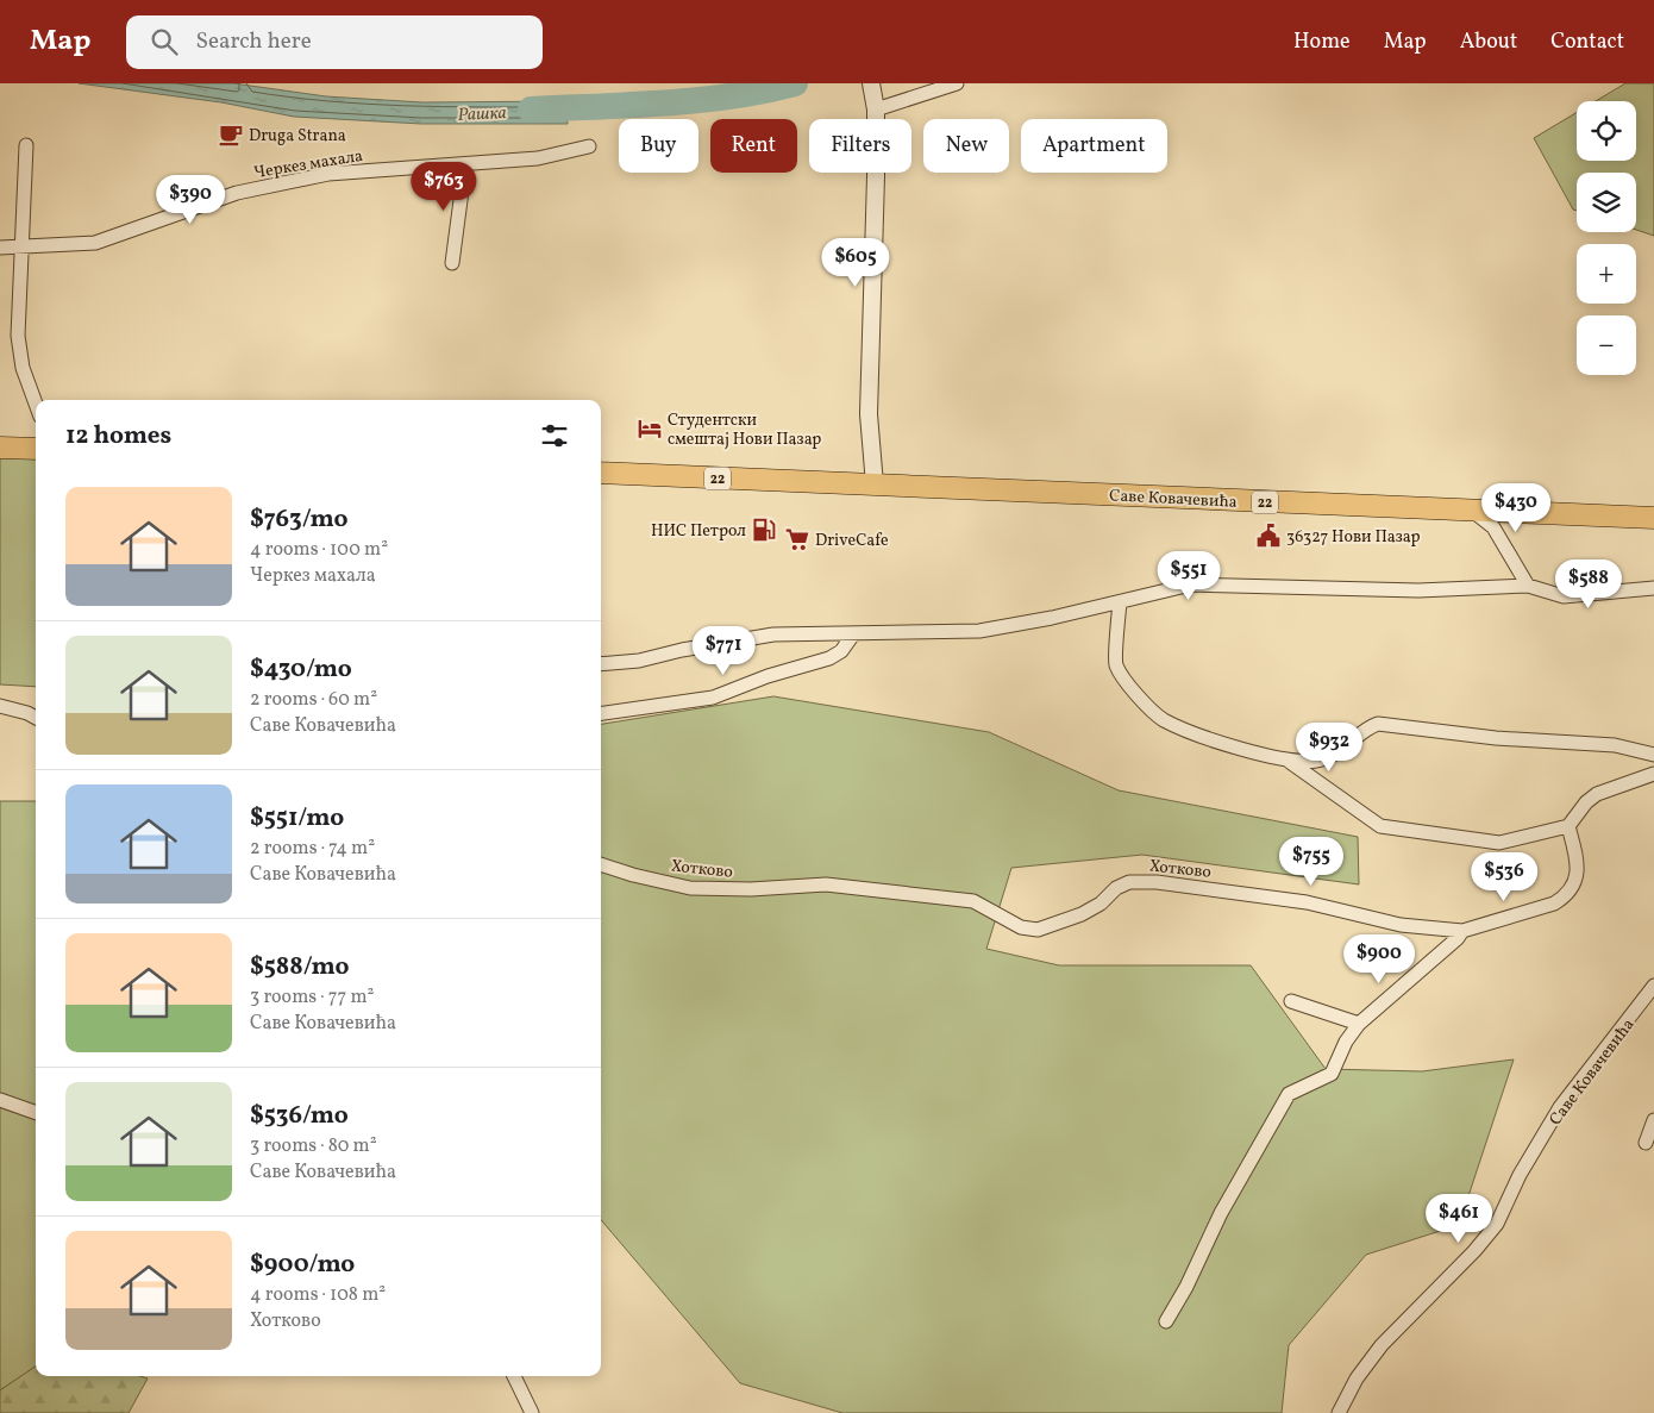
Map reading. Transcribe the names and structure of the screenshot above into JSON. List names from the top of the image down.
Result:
{
  "streets": {
    "main road": ["22", "Саве Ковачевића"],
    "street": ["Черкез махала", "Хотково"]
  },
  "water": ["Рашка"],
  "places": {
    "cafe": ["Druga Strana"],
    "hotel": ["Студентски смештај Нови Пазар"],
    "fuel station": ["НИС Петрол"],
    "public building": ["36327 Нови Пазар"],
    "supermarket": ["DriveCafe"]
  },
  "page": {
    "header": "Map",
    "search": "Search here",
    "nav": [
      "Home",
      "Map",
      "About",
      "Contact"
    ],
    "map_buttons": ["+", "−"],
    "chip": [
      "Buy",
      "Rent",
      "Filters",
      "New",
      "Apartment"
    ],
    "price": [
      "$763",
      "$390",
      "$605",
      "$430",
      "$551",
      "$588",
      "$771",
      "$932",
      "$755",
      "$536",
      "$900",
      "$461"
    ],
    "heading": "12 homes",
    "list": [
      {
        "name": "$763/mo",
        "note": "4 rooms · 100 m² · Черкез махала"
      },
      {
        "name": "$430/mo",
        "note": "2 rooms · 60 m² · Саве Ковачевића"
      },
      {
        "name": "$551/mo",
        "note": "2 rooms · 74 m² · Саве Ковачевића"
      },
      {
        "name": "$588/mo",
        "note": "3 rooms · 77 m² · Саве Ковачевића"
      },
      {
        "name": "$536/mo",
        "note": "3 rooms · 80 m² · Саве Ковачевића"
      },
      {
        "name": "$900/mo",
        "note": "4 rooms · 108 m² · Хотково"
      }
    ]
  }
}
